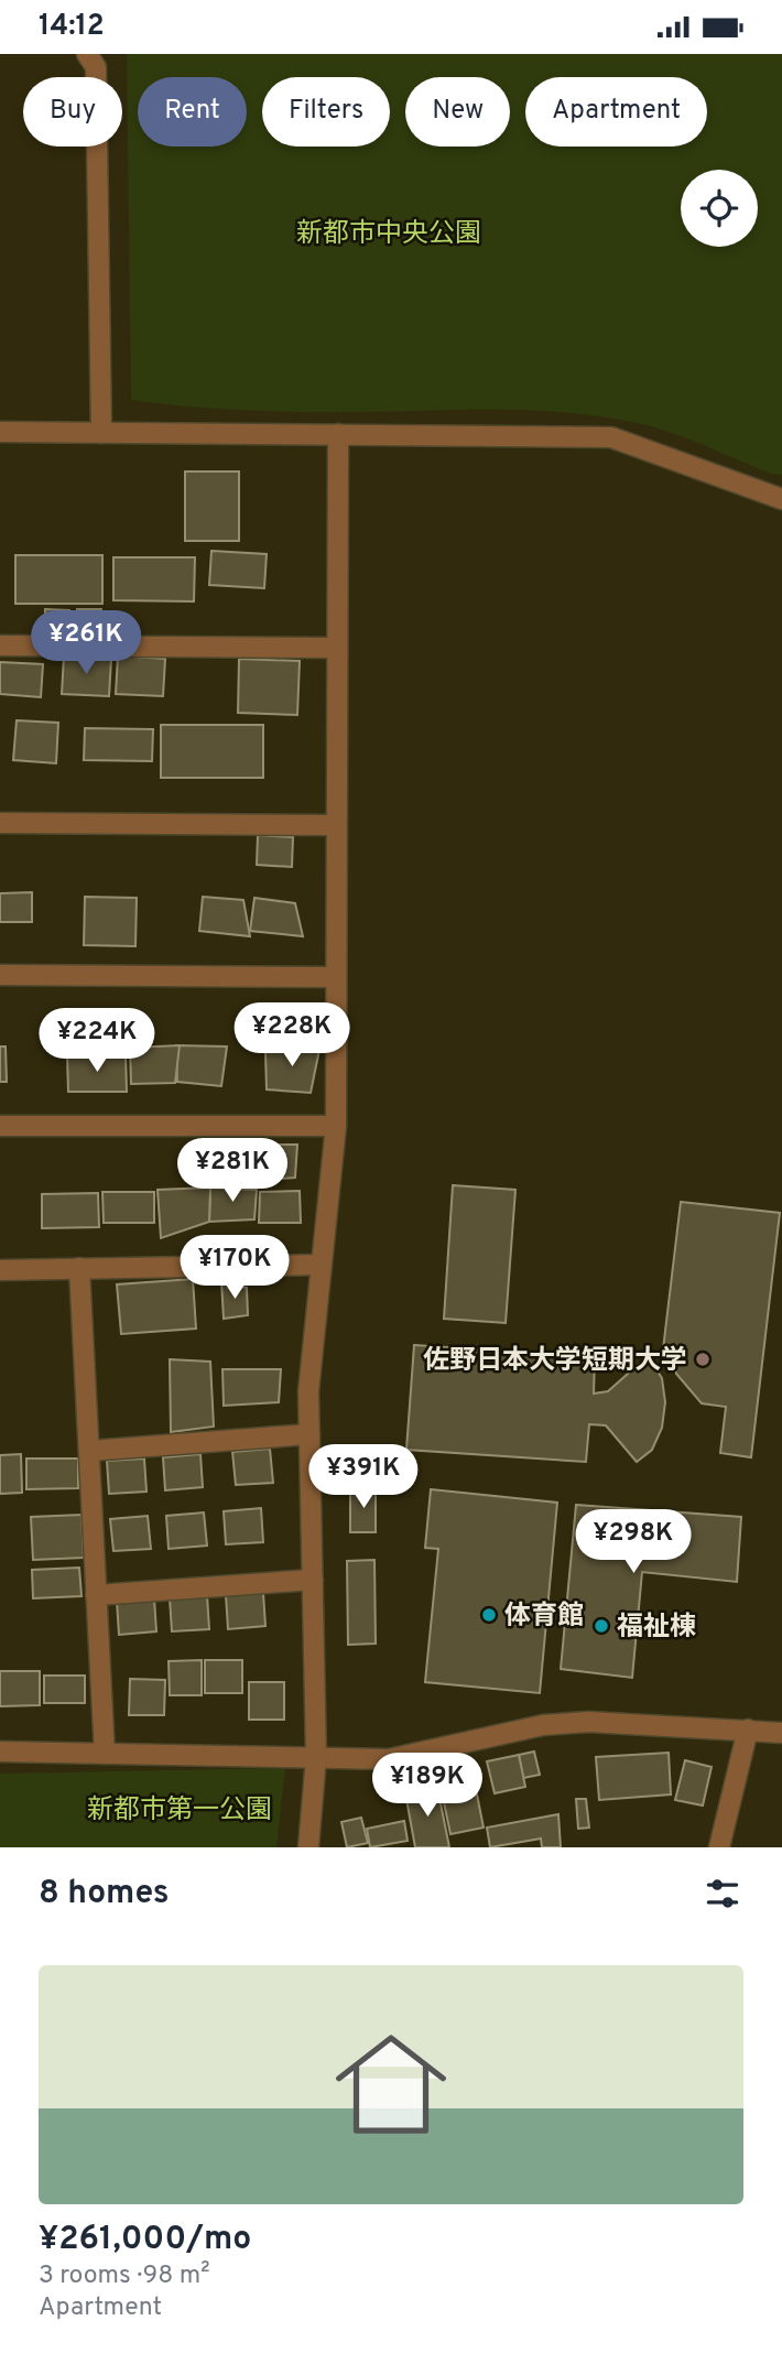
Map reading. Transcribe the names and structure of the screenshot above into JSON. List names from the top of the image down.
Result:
{
  "parks": ["新都市中央公園", "新都市第一公園"],
  "places": ["佐野日本大学短期大学", "体育館", "福祉棟"],
  "page": {
    "status": "14:12",
    "chip": [
      "Buy",
      "Rent",
      "Filters",
      "New",
      "Apartment"
    ],
    "price": [
      "¥261K",
      "¥228K",
      "¥224K",
      "¥281K",
      "¥170K",
      "¥391K",
      "¥298K",
      "¥189K"
    ],
    "heading": "8 homes",
    "list": [
      {
        "name": "¥261,000/mo",
        "note": "3 rooms · 98 m² · Apartment"
      }
    ]
  }
}
